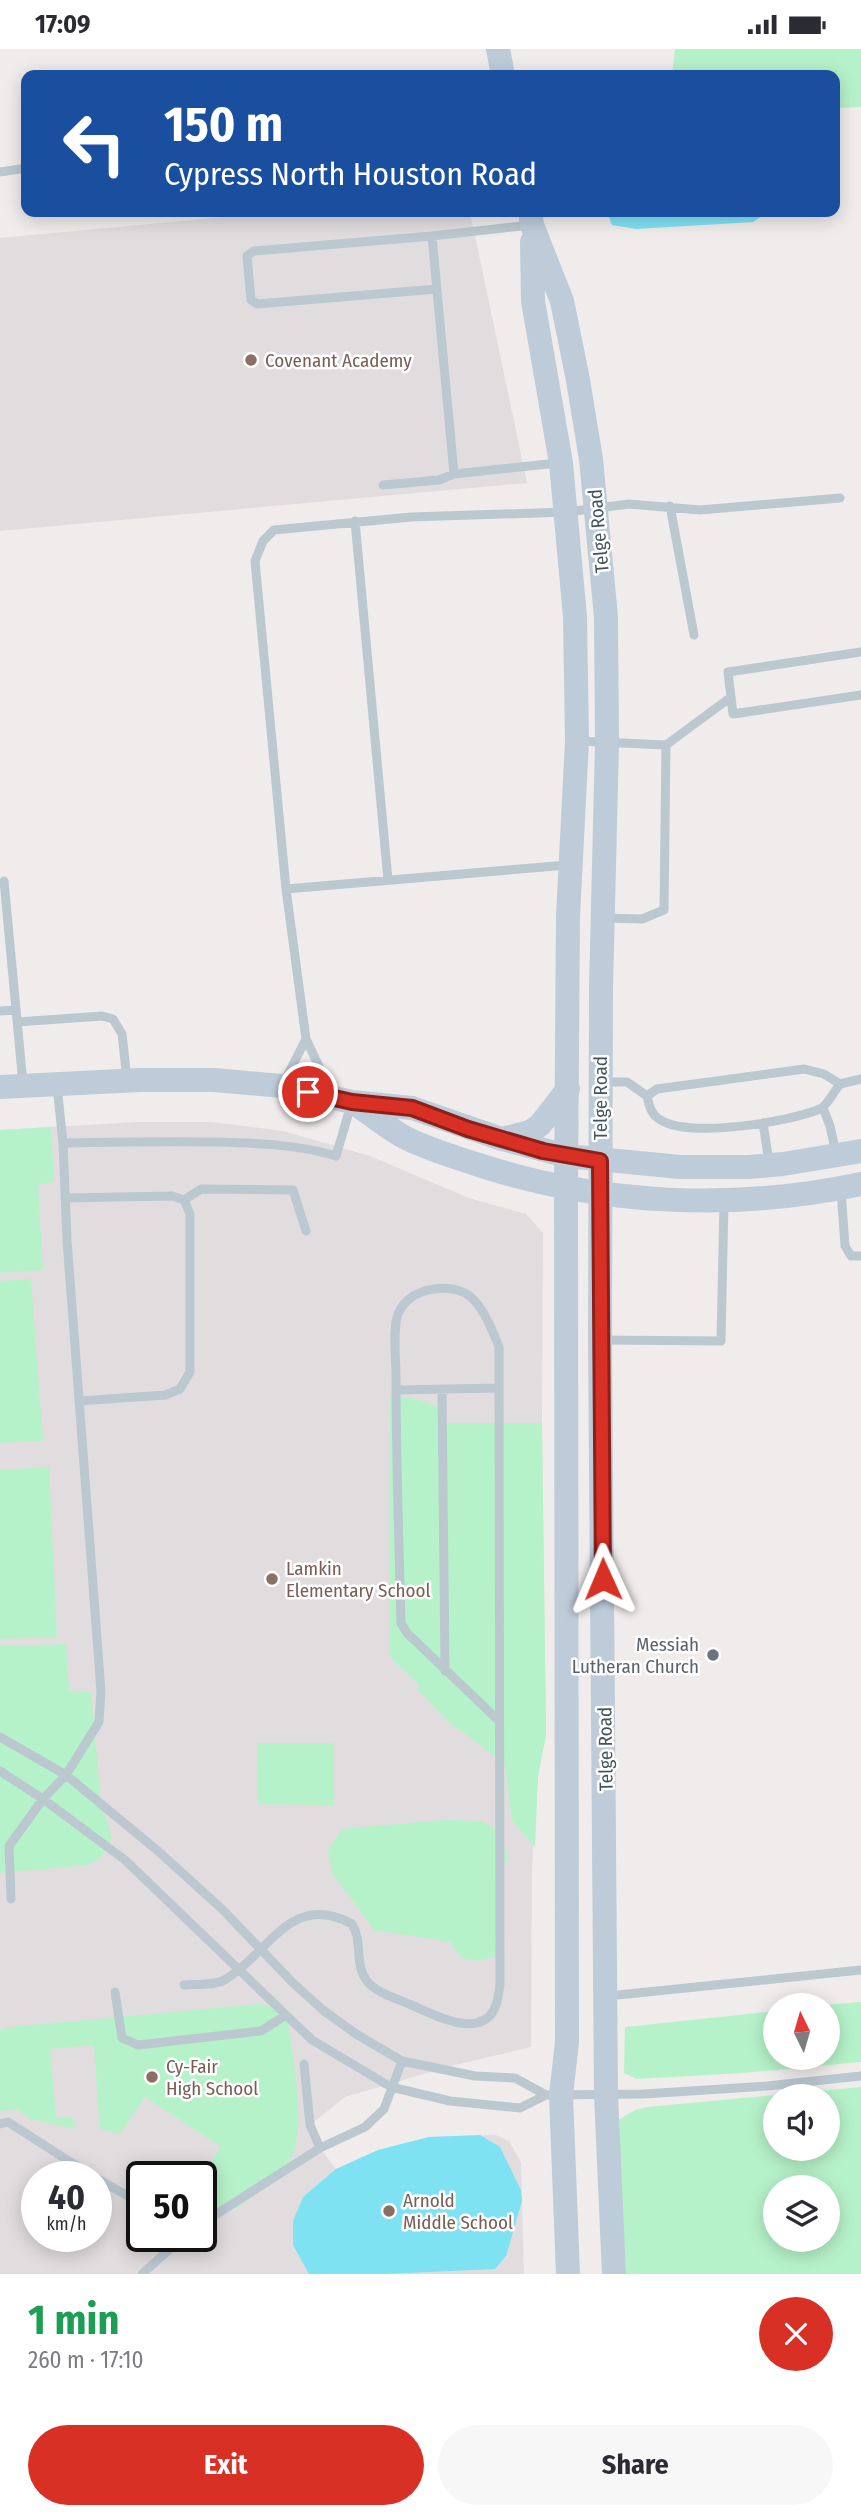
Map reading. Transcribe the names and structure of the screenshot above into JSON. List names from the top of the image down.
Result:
{
  "streets": {
    "main road": ["Telge Road"]
  },
  "places": [
    "Covenant Academy",
    "Lamkin Elementary School",
    "Messiah Lutheran Church",
    "Cy-Fair High School",
    "Arnold Middle School"
  ],
  "north": "top",
  "page": {
    "status": "17:09",
    "turn": ["150 m", "Cypress North Houston Road"],
    "speed": "40 km/h",
    "limit": "50",
    "heading": ["1 min", "260 m · 17:10"],
    "buttons": ["Exit", "Share"]
  }
}
